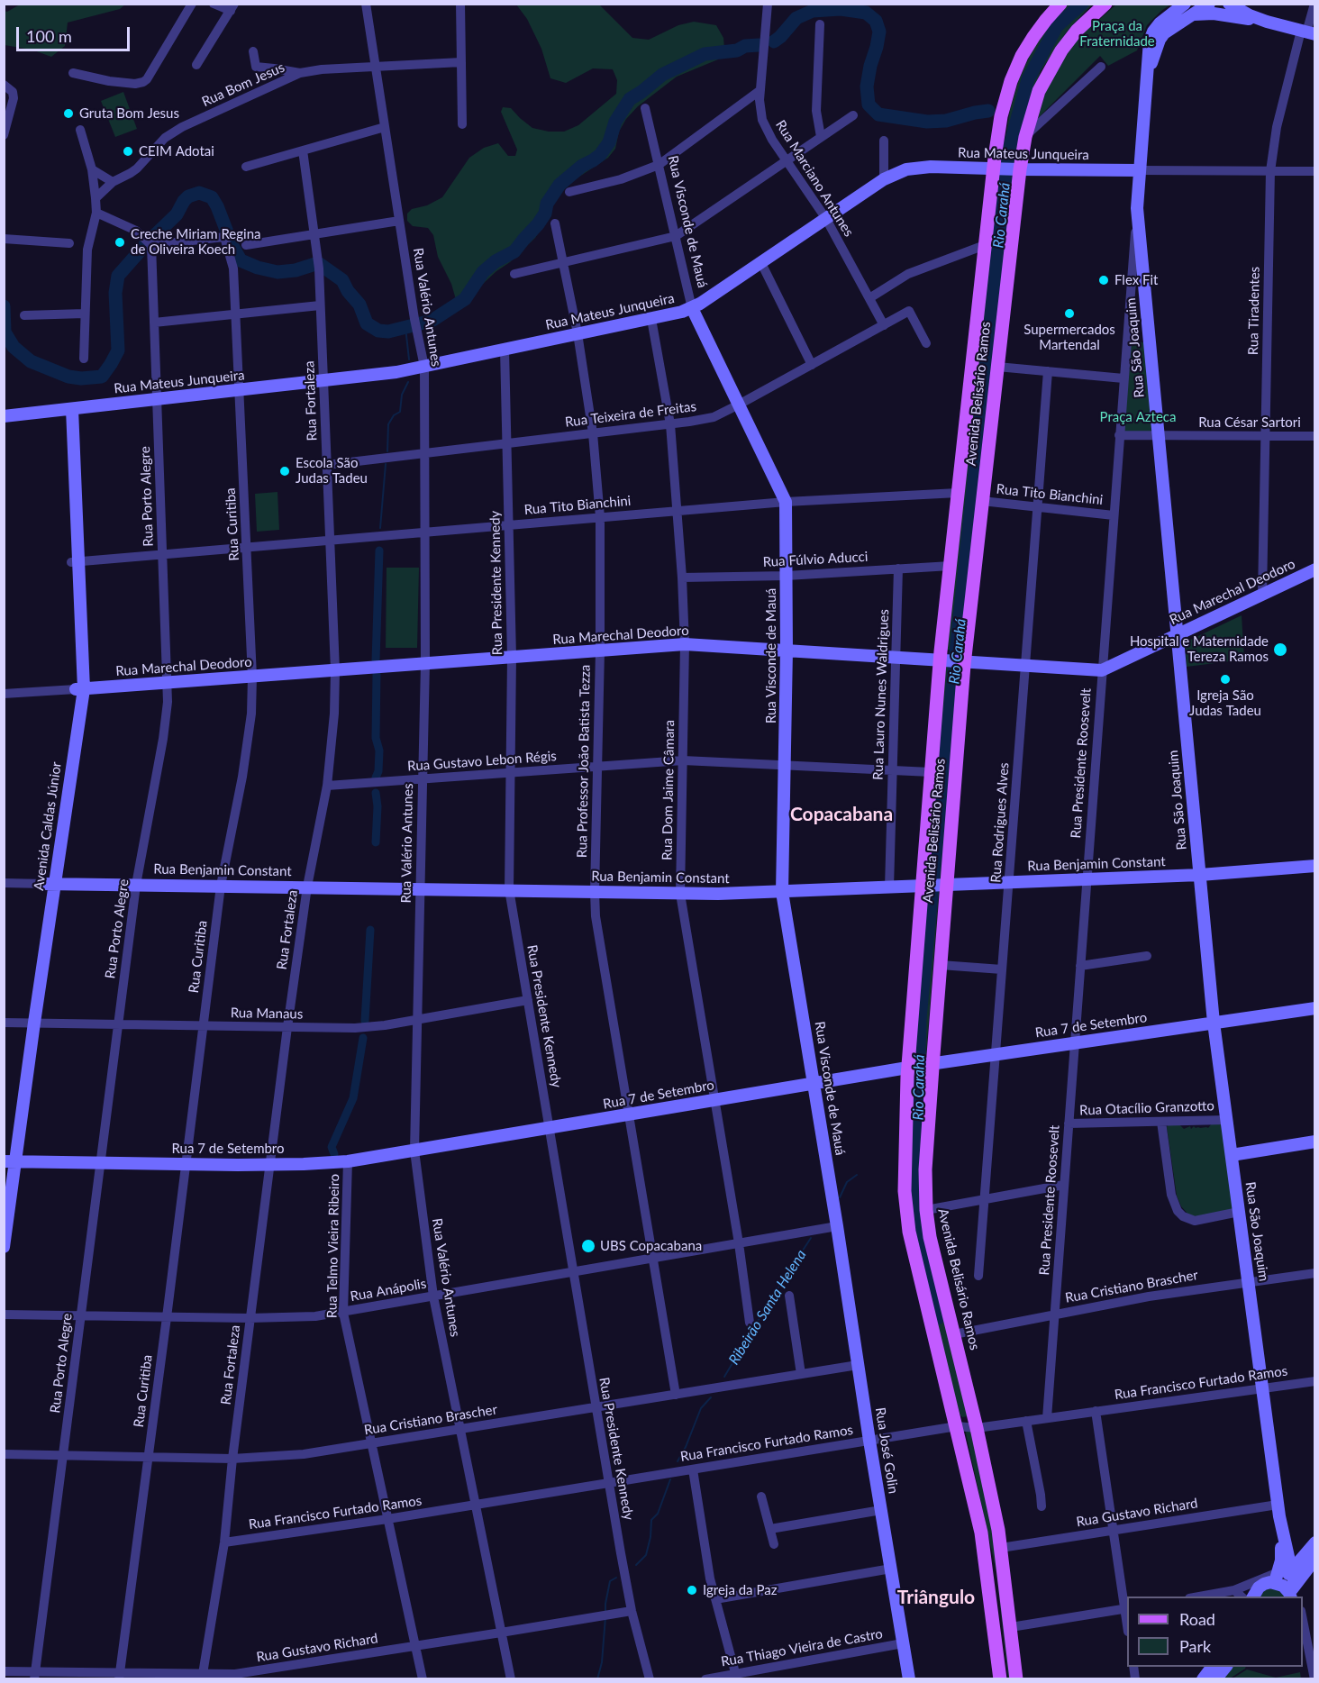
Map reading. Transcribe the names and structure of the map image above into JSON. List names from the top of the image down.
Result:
{
  "streets": {
    "main road": ["Avenida Belisário Ramos"],
    "street": [
      "Rua Bom Jesus",
      "Rua Mateus Junqueira",
      "Rua Marciano Antunes",
      "Rua Visconde de Mauá",
      "Rua Valério Antunes",
      "Rua Tiradentes",
      "Rua São Joaquim",
      "Rua Fortaleza",
      "Rua Teixeira de Freitas",
      "Rua César Sartori",
      "Rua Tito Bianchini",
      "Rua Porto Alegre",
      "Rua Curitiba",
      "Rua Fúlvio Aducci",
      "Rua Presidente Kennedy",
      "Rua Marechal Deodoro",
      "Rua Lauro Nunes Waldrigues",
      "Rua Gustavo Lebon Régis",
      "Rua Professor João Batista Tezza",
      "Rua Presidente Roosevelt",
      "Rua Dom Jaime Câmara",
      "Rua Rodrigues Alves",
      "Avenida Caldas Júnior",
      "Rua Benjamin Constant",
      "Rua Manaus",
      "Rua 7 de Setembro",
      "Rua Otacílio Granzotto",
      "Rua Telmo Vieira Ribeiro",
      "Rua Cristiano Brascher",
      "Rua Anápolis",
      "Rua Francisco Furtado Ramos",
      "Rua José Golin",
      "Rua Gustavo Richard",
      "Rua Thiago Vieira de Castro"
    ]
  },
  "crossings": [
    ["Rua Bom Jesus", "Rua Valério Antunes"],
    ["Rua Mateus Junqueira", "Rua Marciano Antunes"],
    ["Rua Mateus Junqueira", "Rua Visconde de Mauá"],
    ["Rua Mateus Junqueira", "Rua Valério Antunes"],
    ["Rua Mateus Junqueira", "Rua Tiradentes"],
    ["Rua Mateus Junqueira", "Rua São Joaquim"],
    ["Rua Mateus Junqueira", "Avenida Belisário Ramos"],
    ["Rua Mateus Junqueira", "Rua Fortaleza"],
    ["Rua Mateus Junqueira", "Rua Porto Alegre"],
    ["Rua Mateus Junqueira", "Rua Curitiba"],
    ["Rua Mateus Junqueira", "Rua Presidente Kennedy"],
    ["Rua Mateus Junqueira", "Rua Professor João Batista Tezza"],
    ["Rua Mateus Junqueira", "Rua Dom Jaime Câmara"],
    ["Rua Mateus Junqueira", "Avenida Caldas Júnior"],
    ["Rua Marciano Antunes", "Rua Teixeira de Freitas"],
    ["Rua Visconde de Mauá", "Rua Teixeira de Freitas"],
    ["Rua Visconde de Mauá", "Rua Tito Bianchini"],
    ["Rua Visconde de Mauá", "Rua Fúlvio Aducci"],
    ["Rua Visconde de Mauá", "Rua Marechal Deodoro"],
    ["Rua Visconde de Mauá", "Rua Gustavo Lebon Régis"],
    ["Rua Visconde de Mauá", "Rua Benjamin Constant"],
    ["Rua Visconde de Mauá", "Rua 7 de Setembro"],
    ["Rua Visconde de Mauá", "Rua Anápolis"],
    ["Rua Visconde de Mauá", "Rua José Golin"],
    ["Rua Valério Antunes", "Rua Teixeira de Freitas"],
    ["Rua Valério Antunes", "Rua Tito Bianchini"],
    ["Rua Valério Antunes", "Rua Marechal Deodoro"],
    ["Rua Valério Antunes", "Rua Gustavo Lebon Régis"],
    ["Rua Valério Antunes", "Rua Benjamin Constant"],
    ["Rua Valério Antunes", "Rua Manaus"],
    ["Rua Valério Antunes", "Rua 7 de Setembro"],
    ["Rua Valério Antunes", "Rua Cristiano Brascher"],
    ["Rua Valério Antunes", "Rua Anápolis"],
    ["Rua Valério Antunes", "Rua Francisco Furtado Ramos"],
    ["Rua Valério Antunes", "Rua Gustavo Richard"],
    ["Rua Tiradentes", "Rua César Sartori"],
    ["Rua Tiradentes", "Rua Marechal Deodoro"],
    ["Rua São Joaquim", "Rua César Sartori"],
    ["Rua São Joaquim", "Rua Marechal Deodoro"],
    ["Rua São Joaquim", "Rua Presidente Roosevelt"],
    ["Rua São Joaquim", "Rua Benjamin Constant"],
    ["Rua São Joaquim", "Rua 7 de Setembro"],
    ["Rua São Joaquim", "Rua Otacílio Granzotto"],
    ["Rua São Joaquim", "Rua Cristiano Brascher"],
    ["Rua São Joaquim", "Rua Francisco Furtado Ramos"],
    ["Rua São Joaquim", "Rua Gustavo Richard"],
    ["Avenida Belisário Ramos", "Rua Tito Bianchini"],
    ["Avenida Belisário Ramos", "Rua Fúlvio Aducci"],
    ["Avenida Belisário Ramos", "Rua Marechal Deodoro"],
    ["Avenida Belisário Ramos", "Rua Gustavo Lebon Régis"],
    ["Avenida Belisário Ramos", "Rua Benjamin Constant"],
    ["Avenida Belisário Ramos", "Rua 7 de Setembro"],
    ["Avenida Belisário Ramos", "Rua Cristiano Brascher"],
    ["Avenida Belisário Ramos", "Rua Francisco Furtado Ramos"],
    ["Avenida Belisário Ramos", "Rua Gustavo Richard"],
    ["Rua Fortaleza", "Rua Teixeira de Freitas"],
    ["Rua Fortaleza", "Rua Tito Bianchini"],
    ["Rua Fortaleza", "Rua Marechal Deodoro"],
    ["Rua Fortaleza", "Rua Gustavo Lebon Régis"],
    ["Rua Fortaleza", "Rua Benjamin Constant"],
    ["Rua Fortaleza", "Rua Manaus"],
    ["Rua Fortaleza", "Rua 7 de Setembro"],
    ["Rua Fortaleza", "Rua Cristiano Brascher"],
    ["Rua Fortaleza", "Rua Anápolis"],
    ["Rua Fortaleza", "Rua Francisco Furtado Ramos"],
    ["Rua Fortaleza", "Rua Gustavo Richard"],
    ["Rua Teixeira de Freitas", "Rua Presidente Kennedy"],
    ["Rua Teixeira de Freitas", "Rua Professor João Batista Tezza"],
    ["Rua Teixeira de Freitas", "Rua Dom Jaime Câmara"],
    ["Rua César Sartori", "Rua Presidente Roosevelt"],
    ["Rua Tito Bianchini", "Rua Porto Alegre"],
    ["Rua Tito Bianchini", "Rua Curitiba"],
    ["Rua Tito Bianchini", "Rua Presidente Kennedy"],
    ["Rua Tito Bianchini", "Rua Professor João Batista Tezza"],
    ["Rua Tito Bianchini", "Rua Presidente Roosevelt"],
    ["Rua Tito Bianchini", "Rua Dom Jaime Câmara"],
    ["Rua Tito Bianchini", "Rua Rodrigues Alves"],
    ["Rua Tito Bianchini", "Avenida Caldas Júnior"],
    ["Rua Porto Alegre", "Rua Curitiba"],
    ["Rua Porto Alegre", "Rua Marechal Deodoro"],
    ["Rua Porto Alegre", "Rua Benjamin Constant"],
    ["Rua Porto Alegre", "Rua Manaus"],
    ["Rua Porto Alegre", "Rua 7 de Setembro"],
    ["Rua Porto Alegre", "Rua Cristiano Brascher"],
    ["Rua Porto Alegre", "Rua Anápolis"],
    ["Rua Porto Alegre", "Rua Gustavo Richard"],
    ["Rua Curitiba", "Rua Marechal Deodoro"],
    ["Rua Curitiba", "Rua Benjamin Constant"],
    ["Rua Curitiba", "Rua Manaus"],
    ["Rua Curitiba", "Rua 7 de Setembro"],
    ["Rua Curitiba", "Rua Cristiano Brascher"],
    ["Rua Curitiba", "Rua Anápolis"],
    ["Rua Curitiba", "Rua Gustavo Richard"],
    ["Rua Fúlvio Aducci", "Rua Lauro Nunes Waldrigues"],
    ["Rua Fúlvio Aducci", "Rua Dom Jaime Câmara"],
    ["Rua Presidente Kennedy", "Rua Marechal Deodoro"],
    ["Rua Presidente Kennedy", "Rua Gustavo Lebon Régis"],
    ["Rua Presidente Kennedy", "Rua Benjamin Constant"],
    ["Rua Presidente Kennedy", "Rua Manaus"],
    ["Rua Presidente Kennedy", "Rua 7 de Setembro"],
    ["Rua Presidente Kennedy", "Rua Cristiano Brascher"],
    ["Rua Presidente Kennedy", "Rua Anápolis"],
    ["Rua Presidente Kennedy", "Rua Francisco Furtado Ramos"],
    ["Rua Presidente Kennedy", "Rua Gustavo Richard"],
    ["Rua Marechal Deodoro", "Rua Lauro Nunes Waldrigues"],
    ["Rua Marechal Deodoro", "Rua Professor João Batista Tezza"],
    ["Rua Marechal Deodoro", "Rua Presidente Roosevelt"],
    ["Rua Marechal Deodoro", "Rua Dom Jaime Câmara"],
    ["Rua Marechal Deodoro", "Rua Rodrigues Alves"],
    ["Rua Marechal Deodoro", "Avenida Caldas Júnior"],
    ["Rua Lauro Nunes Waldrigues", "Rua Gustavo Lebon Régis"],
    ["Rua Lauro Nunes Waldrigues", "Rua Benjamin Constant"],
    ["Rua Gustavo Lebon Régis", "Rua Professor João Batista Tezza"],
    ["Rua Gustavo Lebon Régis", "Rua Dom Jaime Câmara"],
    ["Rua Professor João Batista Tezza", "Rua Benjamin Constant"],
    ["Rua Professor João Batista Tezza", "Rua 7 de Setembro"],
    ["Rua Professor João Batista Tezza", "Rua Cristiano Brascher"],
    ["Rua Professor João Batista Tezza", "Rua Anápolis"],
    ["Rua Presidente Roosevelt", "Rua Benjamin Constant"],
    ["Rua Presidente Roosevelt", "Rua 7 de Setembro"],
    ["Rua Presidente Roosevelt", "Rua Otacílio Granzotto"],
    ["Rua Presidente Roosevelt", "Rua Cristiano Brascher"],
    ["Rua Presidente Roosevelt", "Rua Francisco Furtado Ramos"],
    ["Rua Dom Jaime Câmara", "Rua Benjamin Constant"],
    ["Rua Dom Jaime Câmara", "Rua 7 de Setembro"],
    ["Rua Dom Jaime Câmara", "Rua Anápolis"],
    ["Rua Rodrigues Alves", "Rua Benjamin Constant"],
    ["Rua Rodrigues Alves", "Rua 7 de Setembro"],
    ["Avenida Caldas Júnior", "Rua Benjamin Constant"],
    ["Avenida Caldas Júnior", "Rua Manaus"],
    ["Avenida Caldas Júnior", "Rua 7 de Setembro"],
    ["Rua 7 de Setembro", "Rua Telmo Vieira Ribeiro"],
    ["Rua Telmo Vieira Ribeiro", "Rua Cristiano Brascher"],
    ["Rua Telmo Vieira Ribeiro", "Rua Anápolis"],
    ["Rua Telmo Vieira Ribeiro", "Rua Francisco Furtado Ramos"],
    ["Rua Telmo Vieira Ribeiro", "Rua Gustavo Richard"],
    ["Rua Cristiano Brascher", "Rua José Golin"],
    ["Rua Anápolis", "Rua José Golin"],
    ["Rua Francisco Furtado Ramos", "Rua José Golin"],
    ["Rua José Golin", "Rua Thiago Vieira de Castro"]
  ],
  "districts": ["Copacabana", "Triângulo"],
  "water": ["Rio Carahá", "Ribeirão Santa Helena"],
  "parks": ["Praça da Fraternidade", "Praça Azteca"],
  "places": [
    "Gruta Bom Jesus",
    "CEIM Adotai",
    "Creche Miriam Regina de Oliveira Koech",
    "Flex Fit",
    "Supermercados Martendal",
    "Escola São Judas Tadeu",
    "Hospital e Maternidade Tereza Ramos",
    "Igreja São Judas Tadeu",
    "UBS Copacabana",
    "Igreja da Paz"
  ],
  "legend": ["Road", "Park"],
  "scale_bar": "100 m"
}
